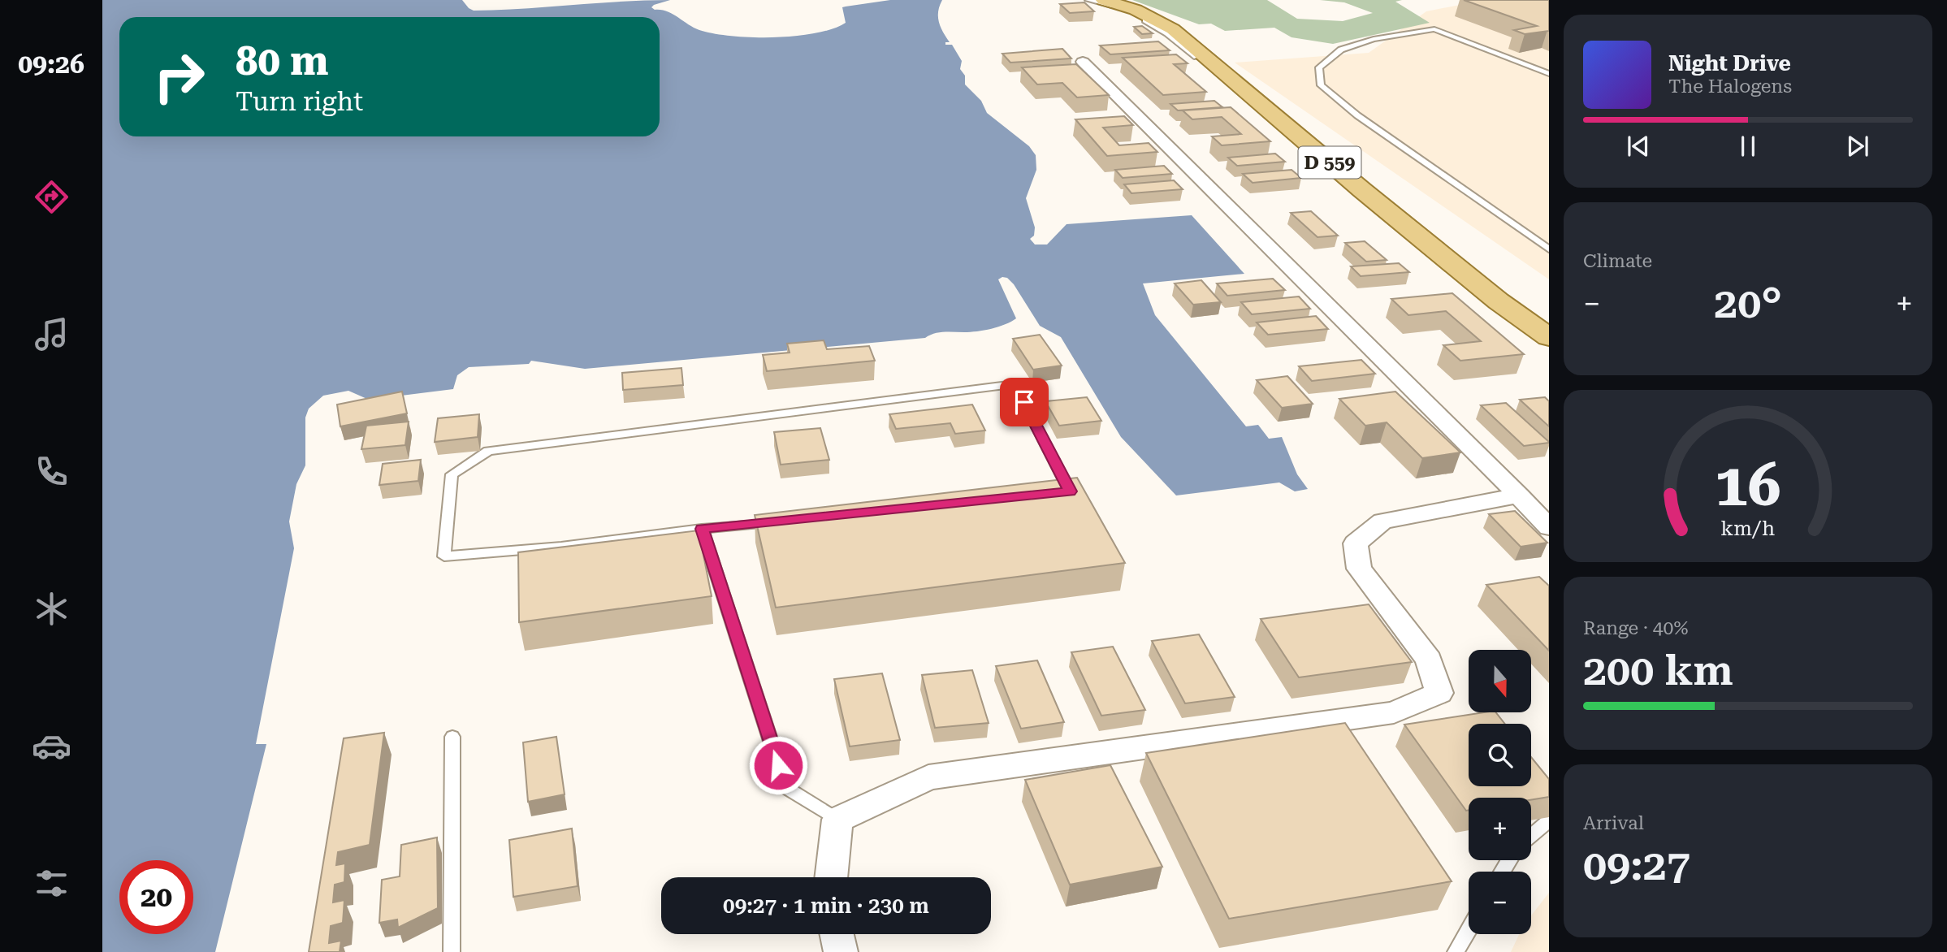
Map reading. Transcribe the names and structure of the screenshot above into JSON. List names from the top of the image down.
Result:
{
  "streets": {
    "main road": ["D 559"]
  },
  "north": "bottom",
  "page": {
    "tabs": "09:26",
    "turn": ["80 m", "Turn right"],
    "song": ["Night Drive", "The Halogens"],
    "tile": [
      "Climate",
      ["Range · 40%", "200 km"],
      ["Arrival", "09:27"]
    ],
    "heat": ["−", "20°", "+"],
    "map_buttons": ["+", "−"],
    "limit": "20",
    "trip": "09:27 · 1 min · 230 m",
    "gauge": ["16", "km/h"]
  }
}
